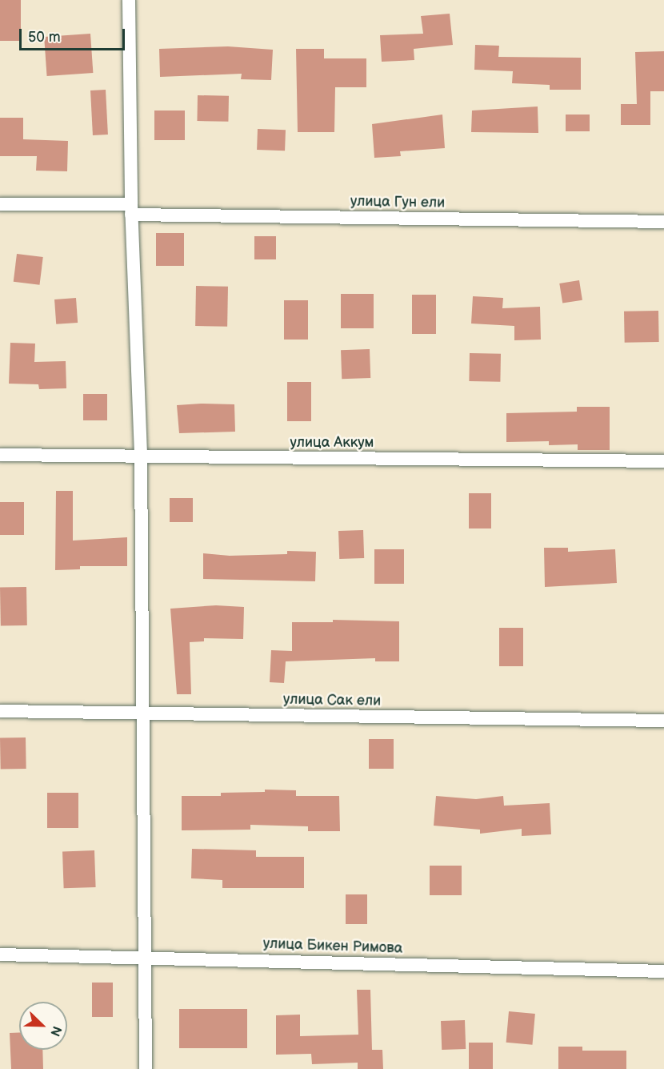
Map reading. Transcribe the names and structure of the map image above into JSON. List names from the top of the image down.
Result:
{
  "streets": {
    "street": [
      "улица Гун ели",
      "улица Аккум",
      "улица Сак ели",
      "улица Бикен Римова"
    ]
  },
  "scale_bar": "50 m",
  "north": "bottom right"
}
